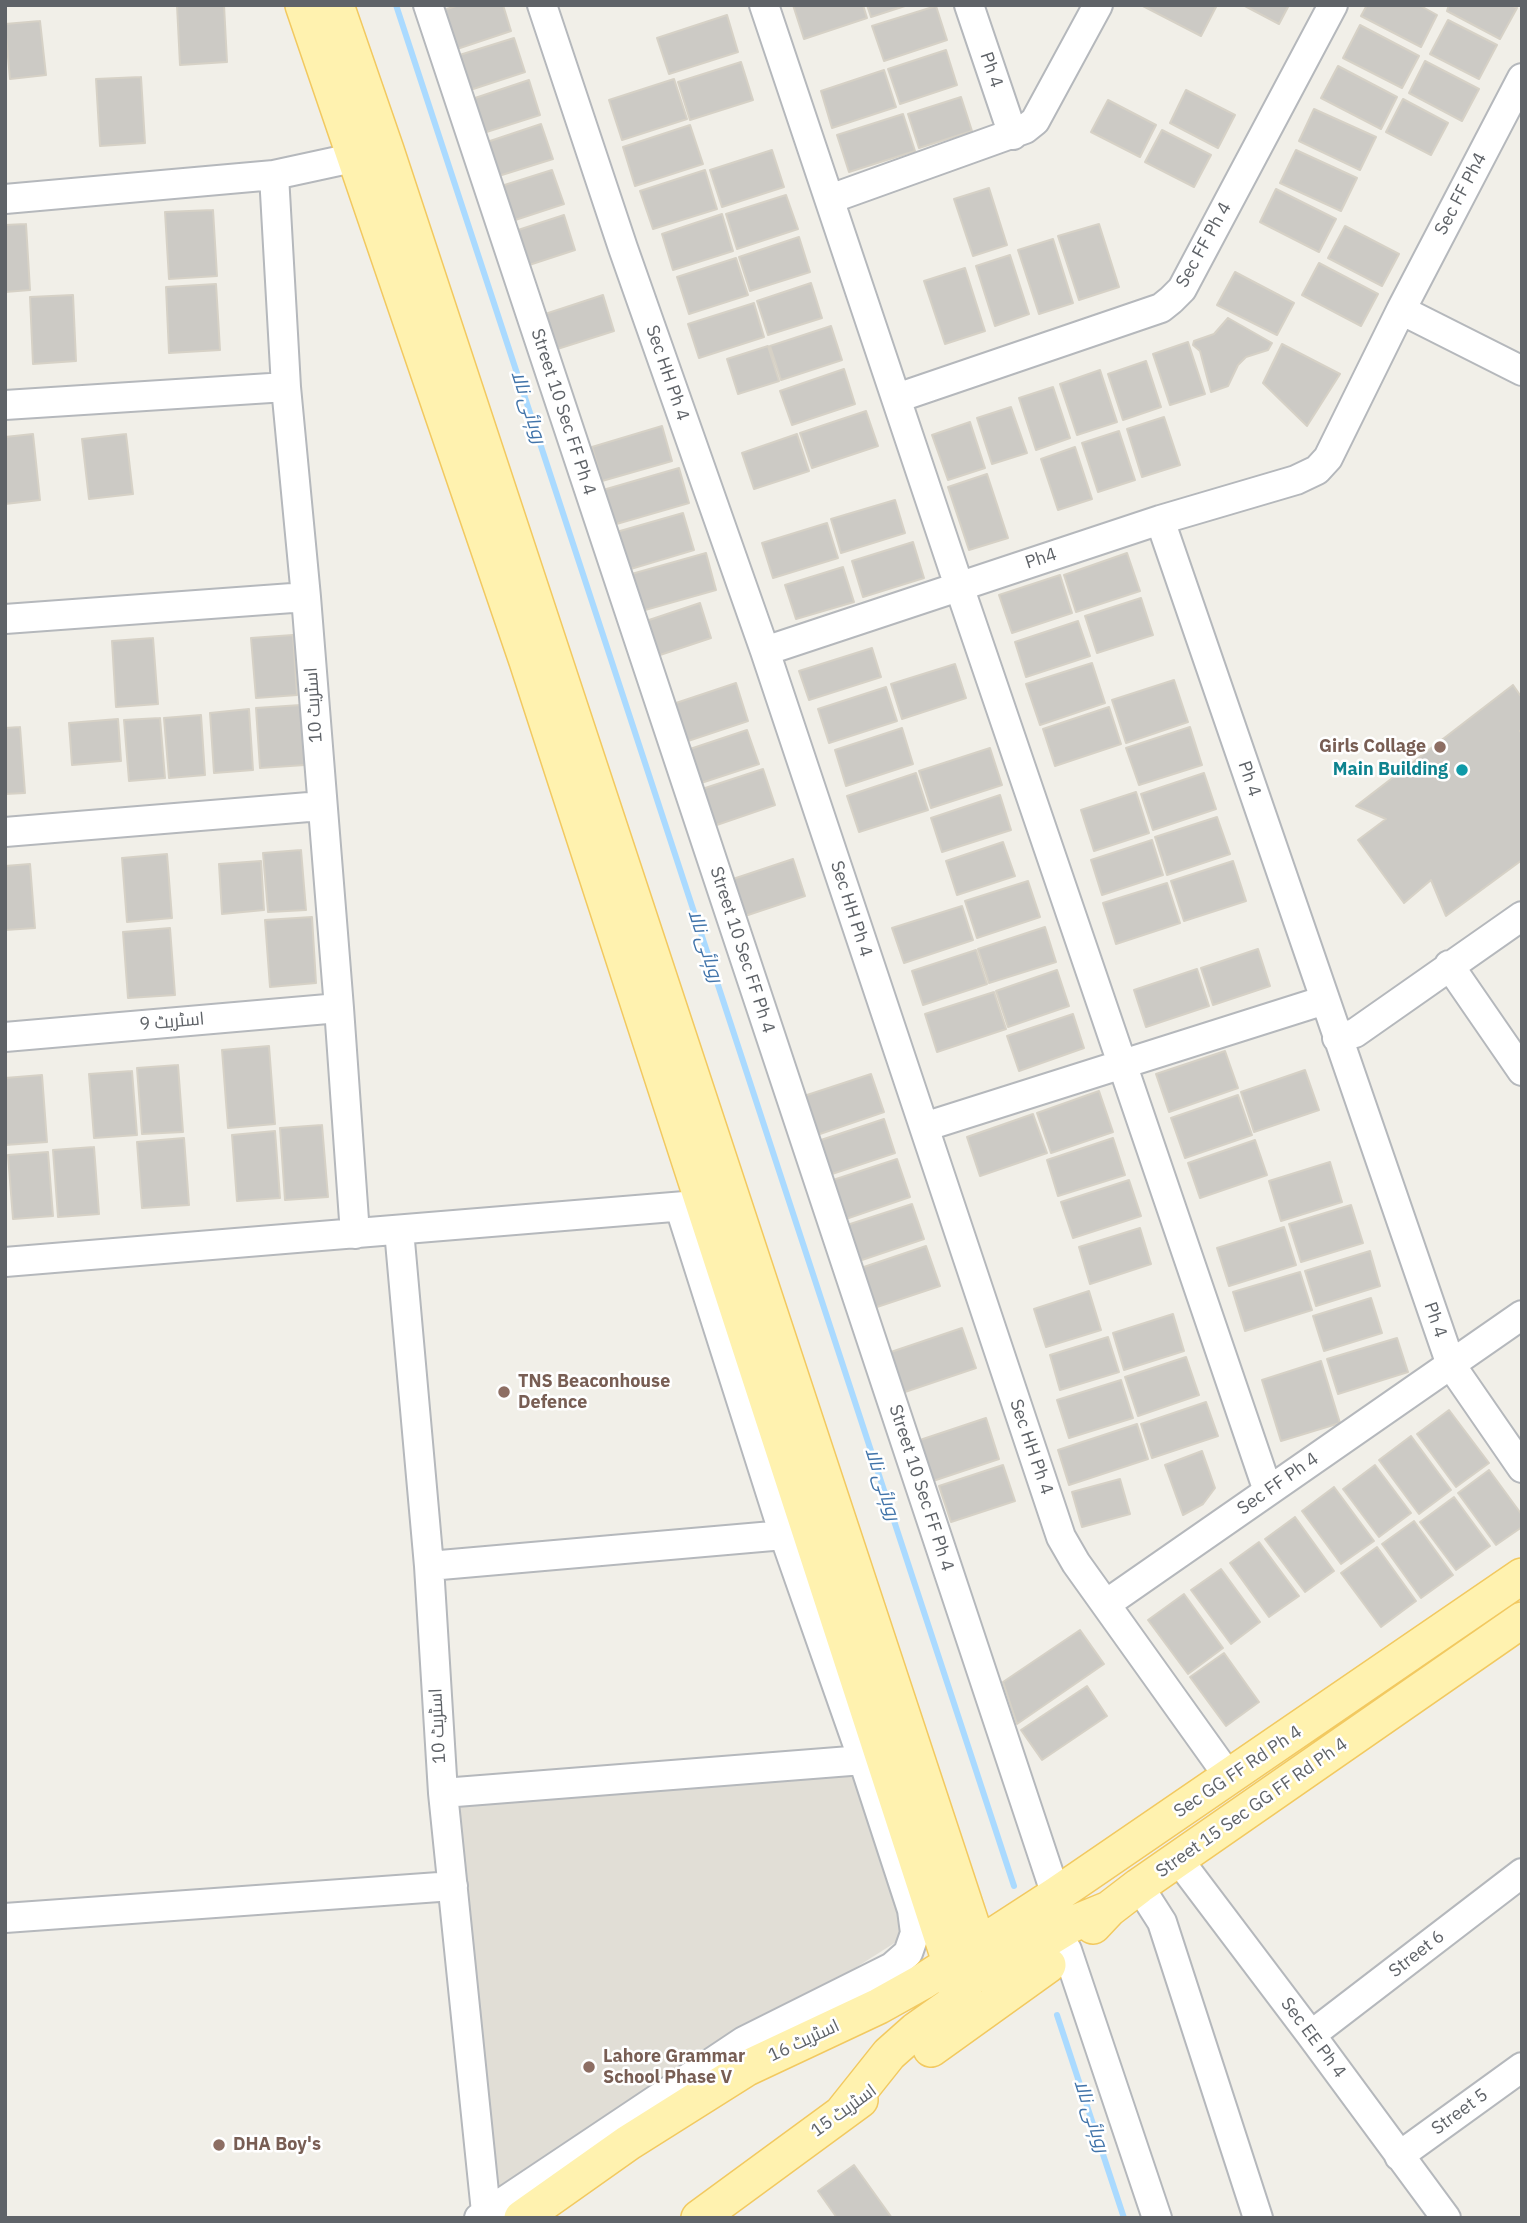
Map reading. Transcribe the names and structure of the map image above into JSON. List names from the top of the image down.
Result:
{
  "streets": {
    "main road": [
      "Sec GG FF Rd Ph 4",
      "Street 15 Sec GG FF Rd Ph 4",
      "اسٹریٹ 16",
      "اسٹریٹ 15"
    ],
    "street": [
      "Ph 4",
      "Sec FF Ph4",
      "Sec FF Ph 4",
      "Sec HH Ph 4",
      "Street 10 Sec FF Ph 4",
      "Ph4",
      "اسٹریٹ 10",
      "اسٹریٹ 9",
      "Street 6",
      "Sec EE Ph 4",
      "Street 5"
    ]
  },
  "crossings": [
    ["Ph 4", "Sec FF Ph 4"],
    ["Ph 4", "Ph4"],
    ["Sec FF Ph4", "Ph4"],
    ["Sec FF Ph 4", "Sec HH Ph 4"],
    ["Sec HH Ph 4", "Ph4"],
    ["Sec HH Ph 4", "Sec GG FF Rd Ph 4"],
    ["Street 10 Sec FF Ph 4", "Sec GG FF Rd Ph 4"],
    ["اسٹریٹ 10", "اسٹریٹ 9"],
    ["Sec GG FF Rd Ph 4", "اسٹریٹ 16"],
    ["Street 15 Sec GG FF Rd Ph 4", "Sec EE Ph 4"],
    ["Street 15 Sec GG FF Rd Ph 4", "اسٹریٹ 15"],
    ["Street 6", "Sec EE Ph 4"],
    ["Sec EE Ph 4", "Street 5"]
  ],
  "water": ["روہائی نالا"],
  "places": [
    "Girls Collage",
    "Main Building",
    "TNS Beaconhouse Defence",
    "Lahore Grammar School Phase V",
    "DHA Boy's"
  ]
}
